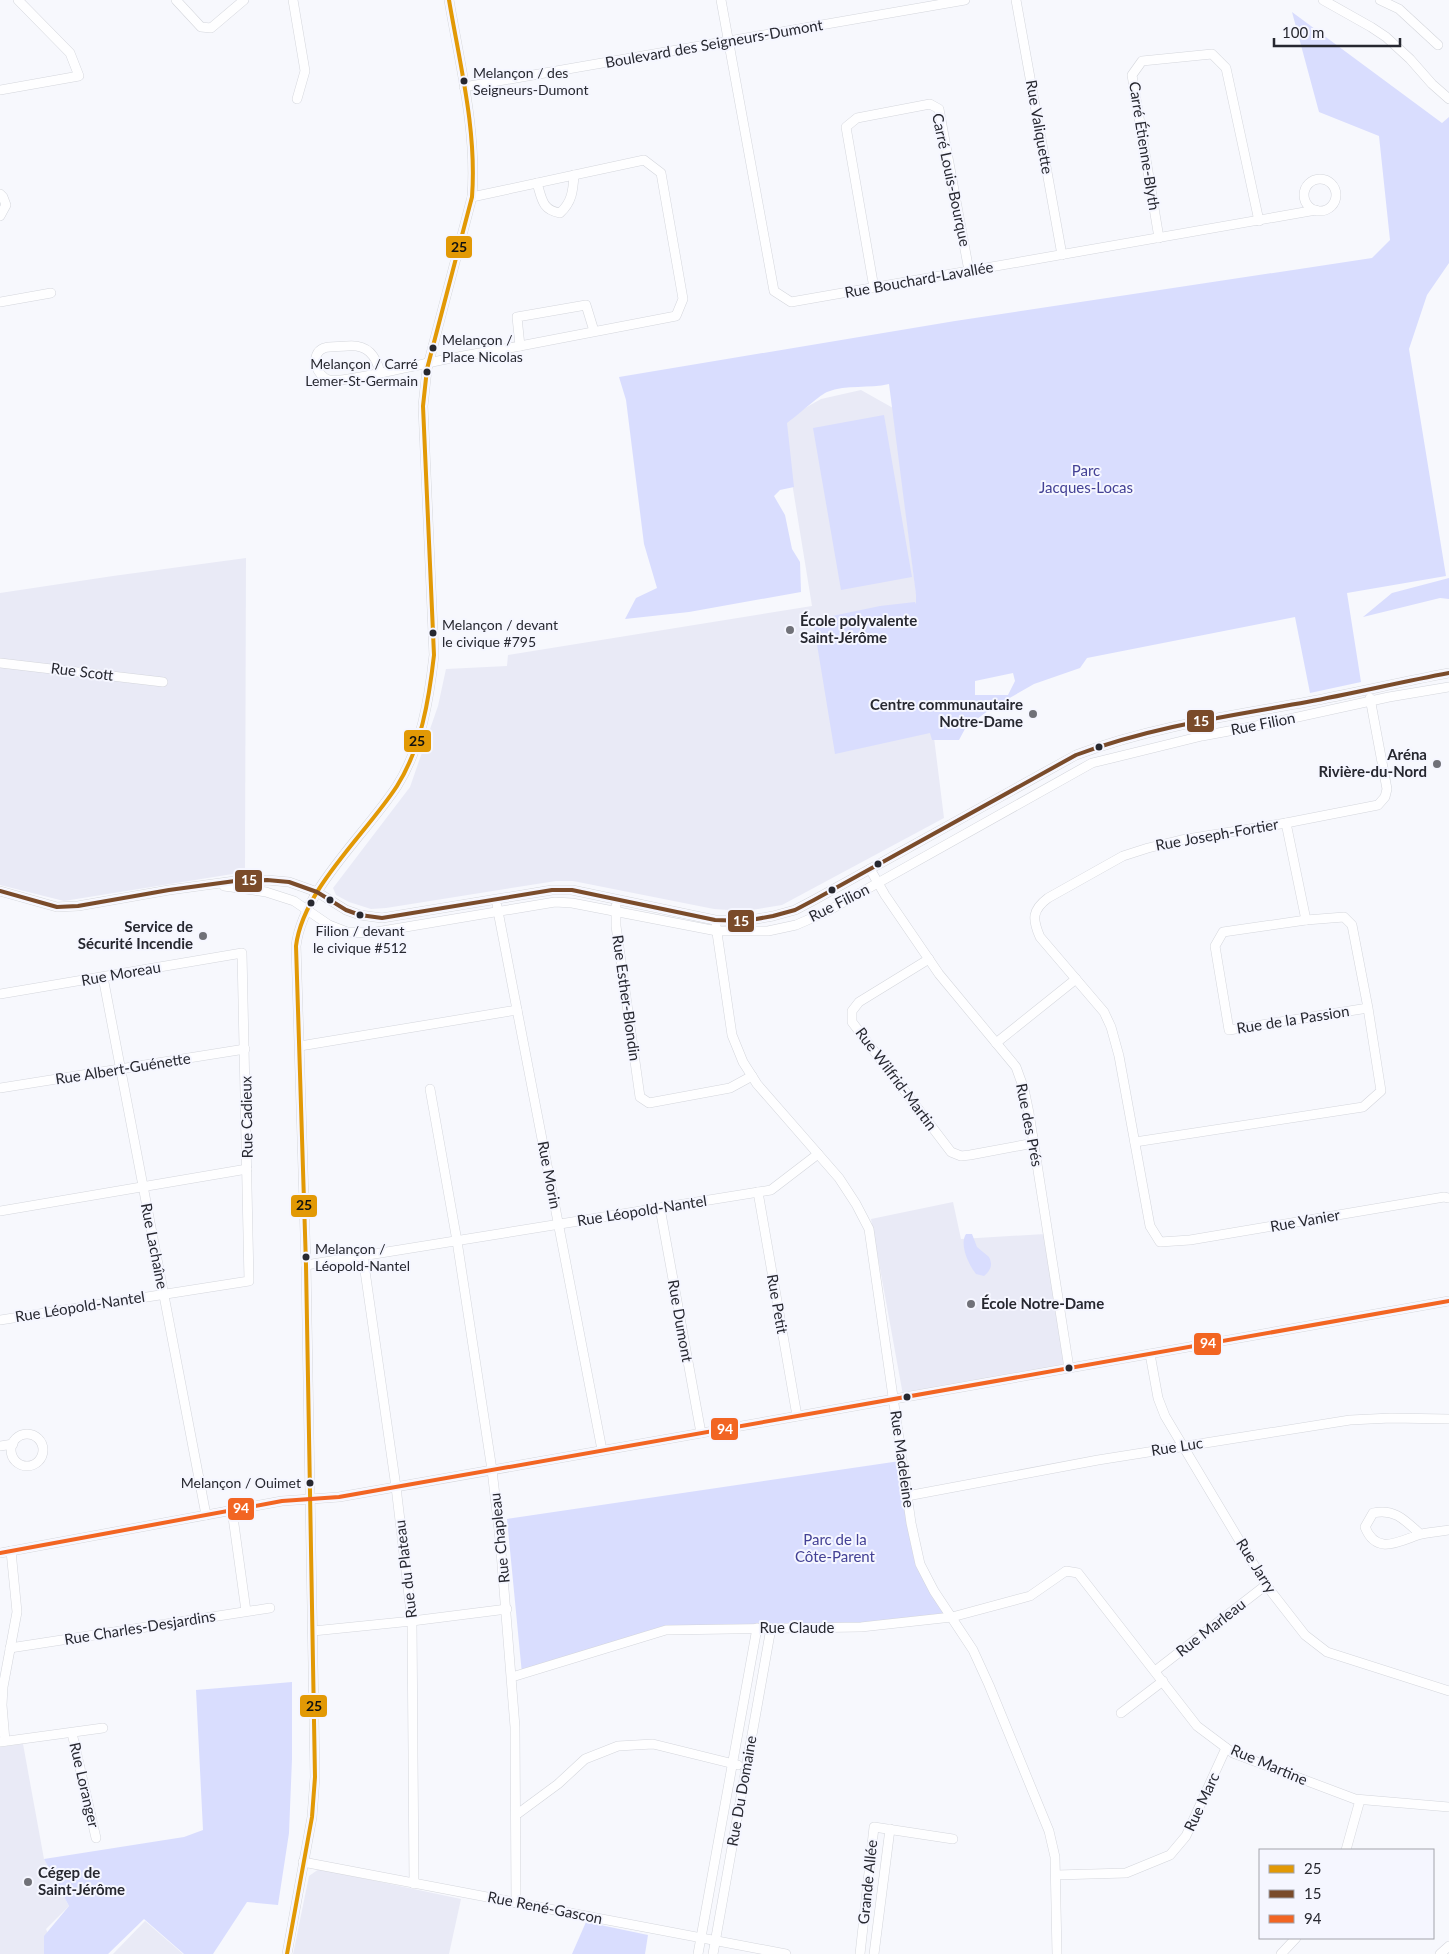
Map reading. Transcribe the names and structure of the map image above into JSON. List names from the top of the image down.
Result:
{
  "streets": {
    "street": [
      "Boulevard des Seigneurs-Dumont",
      "Rue Valiquette",
      "Carré Étienne-Blyth",
      "Carré Louis-Bourque",
      "Rue Bouchard-Lavallée",
      "Rue Scott",
      "Rue Filion",
      "Rue Joseph-Fortier",
      "Rue Moreau",
      "Rue Esther-Blondin",
      "Rue de la Passion",
      "Rue Albert-Guénette",
      "Rue Wilfrid-Martin",
      "Rue Cadieux",
      "Rue des Prés",
      "Rue Morin",
      "Rue Léopold-Nantel",
      "Rue Vanier",
      "Rue Lachaîne",
      "Rue Petit",
      "Rue Dumont",
      "Rue Luc",
      "Rue Madeleine",
      "Rue Chapleau",
      "Rue Jarry",
      "Rue du Plateau",
      "Rue Charles-Desjardins",
      "Rue Claude",
      "Rue Marleau",
      "Rue Martine",
      "Rue Loranger",
      "Rue Du Domaine",
      "Rue Marc",
      "Grande Allée",
      "Rue René-Gascon"
    ]
  },
  "crossings": [
    ["Boulevard des Seigneurs-Dumont", "Rue Bouchard-Lavallée"],
    ["Rue Valiquette", "Rue Bouchard-Lavallée"],
    ["Carré Étienne-Blyth", "Rue Bouchard-Lavallée"],
    ["Carré Louis-Bourque", "Rue Bouchard-Lavallée"],
    ["Rue Filion", "Rue Joseph-Fortier"],
    ["Rue Filion", "Rue Esther-Blondin"],
    ["Rue Filion", "Rue des Prés"],
    ["Rue Filion", "Rue Morin"],
    ["Rue Filion", "Rue Madeleine"],
    ["Rue Joseph-Fortier", "Rue Vanier"],
    ["Rue Moreau", "Rue Cadieux"],
    ["Rue Moreau", "Rue Lachaîne"],
    ["Rue Esther-Blondin", "Rue Madeleine"],
    ["Rue Albert-Guénette", "Rue Cadieux"],
    ["Rue Albert-Guénette", "Rue Lachaîne"],
    ["Rue Wilfrid-Martin", "Rue des Prés"],
    ["Rue Cadieux", "Rue Léopold-Nantel"],
    ["Rue Morin", "Rue Léopold-Nantel"],
    ["Rue Léopold-Nantel", "Rue Lachaîne"],
    ["Rue Léopold-Nantel", "Rue Petit"],
    ["Rue Léopold-Nantel", "Rue Dumont"],
    ["Rue Léopold-Nantel", "Rue Madeleine"],
    ["Rue Léopold-Nantel", "Rue Chapleau"],
    ["Rue Léopold-Nantel", "Rue du Plateau"],
    ["Rue Luc", "Rue Madeleine"],
    ["Rue Luc", "Rue Jarry"],
    ["Rue Madeleine", "Rue Claude"],
    ["Rue Madeleine", "Rue Marc"],
    ["Rue Chapleau", "Rue Claude"],
    ["Rue Chapleau", "Rue René-Gascon"],
    ["Rue Jarry", "Rue Marleau"],
    ["Rue du Plateau", "Rue René-Gascon"],
    ["Rue Claude", "Rue Martine"],
    ["Rue Claude", "Rue Du Domaine"],
    ["Rue Marleau", "Rue Martine"],
    ["Rue Martine", "Rue Marc"],
    ["Rue Du Domaine", "Rue René-Gascon"]
  ],
  "parks": ["Parc Jacques-Locas", "Parc de la Côte-Parent"],
  "places": [
    "Melançon / des Seigneurs-Dumont",
    "Melançon / Place Nicolas",
    "Melançon / Carré Lemer-St-Germain",
    "École polyvalente Saint-Jérôme",
    "Melançon / devant le civique #795",
    "Centre communautaire Notre-Dame",
    "Aréna Rivière-du-Nord",
    "Filion / devant le civique #512",
    "Service de Sécurité Incendie",
    "Melançon / Léopold-Nantel",
    "École Notre-Dame",
    "Melançon / Ouimet",
    "Cégep de Saint-Jérôme"
  ],
  "lines": ["transit line 25", "transit line 15", "transit line 94"],
  "legend": ["25", "15", "94"],
  "scale_bar": "100 m"
}
